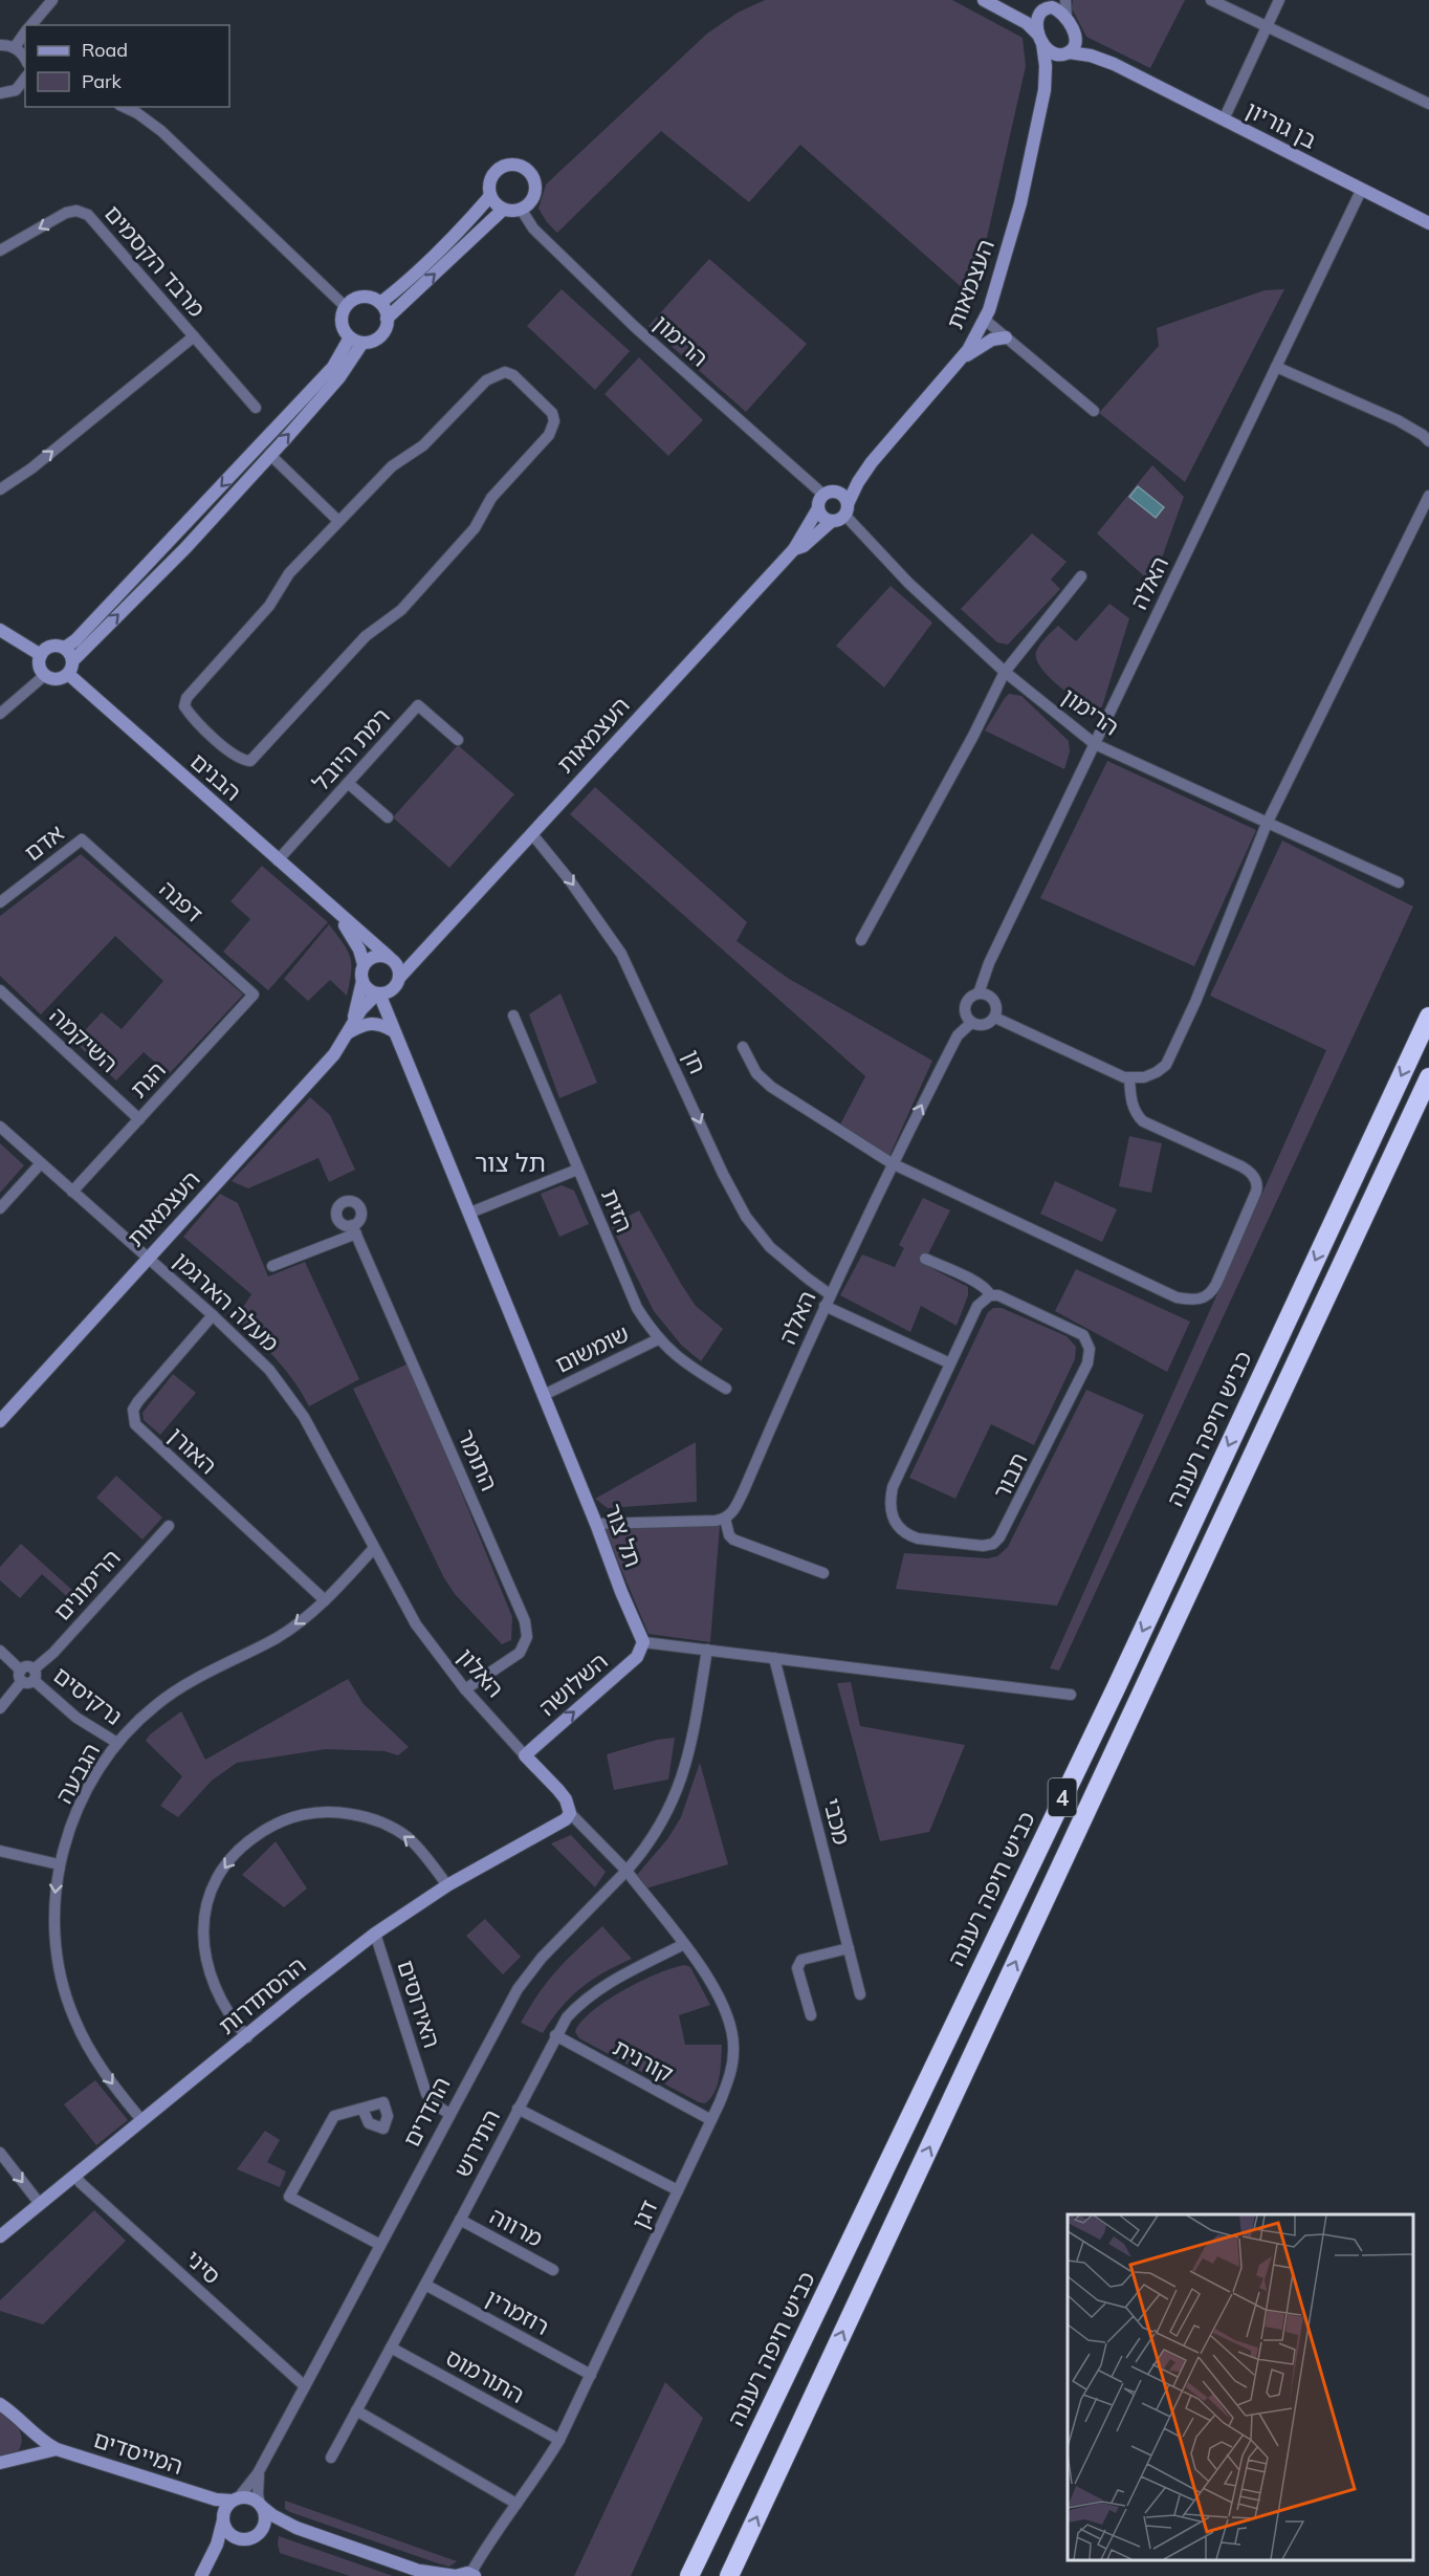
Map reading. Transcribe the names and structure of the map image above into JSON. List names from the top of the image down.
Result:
{
  "streets": {
    "highway": ["כביש חיפה רעננה", "4"],
    "street": [
      "בן גוריון",
      "מרבד הקסמים",
      "העצמאות",
      "הרימון",
      "האלה",
      "רמת היובל",
      "הבנים",
      "אדם",
      "דפנה",
      "השיקמה",
      "חן",
      "הגת",
      "הזית",
      "מעלה הארגמן",
      "שומשום",
      "האורן",
      "התומר",
      "תבור",
      "תל צור",
      "הרימונים",
      "האלון",
      "השלושה",
      "נרקיסים",
      "הגבעה",
      "מכבי",
      "ההסתדרות",
      "האירוסים",
      "קורנית",
      "ההדרים",
      "התירוש",
      "דגן",
      "מרווה",
      "סיני",
      "רוזמרין",
      "התורמוס",
      "המייסדים"
    ]
  },
  "crossings": [
    ["בן גוריון", "העצמאות"],
    ["בן גוריון", "האלה"],
    ["העצמאות", "הרימון"],
    ["העצמאות", "הבנים"],
    ["העצמאות", "חן"],
    ["העצמאות", "מעלה הארגמן"],
    ["העצמאות", "תל צור"],
    ["הרימון", "האלה"],
    ["האלה", "חן"],
    ["רמת היובל", "הבנים"],
    ["הבנים", "תל צור"],
    ["אדם", "דפנה"],
    ["דפנה", "הגת"],
    ["השיקמה", "הגת"],
    ["הגת", "מעלה הארגמן"],
    ["הזית", "שומשום"],
    ["מעלה הארגמן", "האורן"],
    ["מעלה הארגמן", "האלון"],
    ["מעלה הארגמן", "הגבעה"],
    ["שומשום", "תל צור"],
    ["האורן", "הגבעה"],
    ["התומר", "האלון"],
    ["תל צור", "השלושה"],
    ["הרימונים", "נרקיסים"],
    ["האלון", "השלושה"],
    ["האלון", "הגבעה"],
    ["האלון", "ההסתדרות"],
    ["נרקיסים", "הגבעה"],
    ["הגבעה", "ההסתדרות"],
    ["ההסתדרות", "האירוסים"],
    ["ההסתדרות", "סיני"],
    ["האירוסים", "ההדרים"],
    ["קורנית", "התירוש"],
    ["קורנית", "דגן"],
    ["ההדרים", "דגן"],
    ["ההדרים", "סיני"],
    ["ההדרים", "המייסדים"],
    ["התירוש", "דגן"],
    ["התירוש", "מרווה"],
    ["התירוש", "רוזמרין"],
    ["התירוש", "התורמוס"],
    ["דגן", "רוזמרין"],
    ["דגן", "התורמוס"]
  ],
  "one_way": ["חן", "השלושה"],
  "districts": ["תל צור"],
  "legend": ["Road", "Park"]
}
